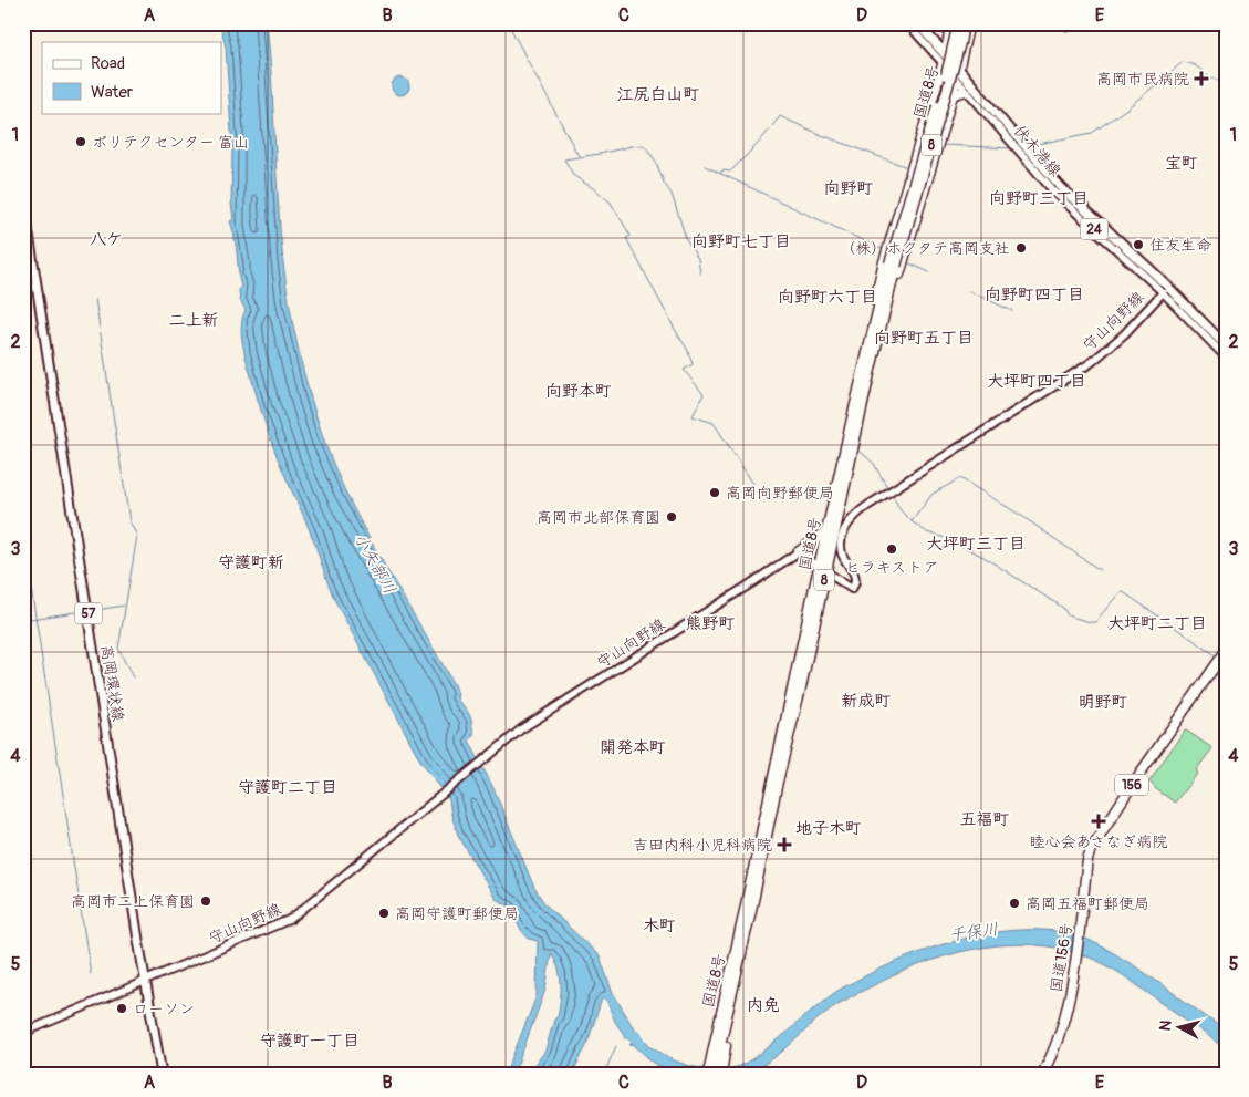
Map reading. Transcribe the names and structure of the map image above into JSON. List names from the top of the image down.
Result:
{
  "streets": {
    "highway": [
      "国道8号",
      "8",
      "156",
      "国道156号"
    ],
    "main road": [
      "伏木港線",
      "24",
      "守山向野線",
      "57",
      "高岡環状線"
    ]
  },
  "crossings": [
    ["国道8号", "8"],
    ["国道8号", "守山向野線"],
    ["8", "伏木港線"],
    ["伏木港線", "守山向野線"],
    ["守山向野線", "高岡環状線"]
  ],
  "districts": [
    "江尻白山町",
    "宝町",
    "向野町",
    "向野町三丁目",
    "八ケ",
    "向野町七丁目",
    "向野町四丁目",
    "向野町六丁目",
    "二上新",
    "向野町五丁目",
    "大坪町四丁目",
    "向野本町",
    "大坪町三丁目",
    "守護町新",
    "熊野町",
    "大坪町二丁目",
    "新成町",
    "明野町",
    "開発本町",
    "守護町二丁目",
    "五福町",
    "地子木町",
    "木町",
    "内免",
    "守護町一丁目"
  ],
  "water": ["小矢部川", "千保川"],
  "places": {
    "health": ["高岡市民病院", "睦心会あさなぎ病院", "吉田内科小児科病院"],
    "other": [
      "ポリテクセンター 富山",
      "住友生命",
      "（株）ホクタテ高岡支社",
      "高岡向野郵便局",
      "高岡市北部保育園",
      "ヒラキストア",
      "高岡市二上保育園",
      "高岡五福町郵便局",
      "高岡守護町郵便局",
      "ローソン"
    ]
  },
  "legend": ["Road", "Water"],
  "north": "left",
  "grid": {
    "columns": [
      "A",
      "B",
      "C",
      "D",
      "E"
    ],
    "rows": [
      "1",
      "2",
      "3",
      "4",
      "5"
    ]
  }
}
